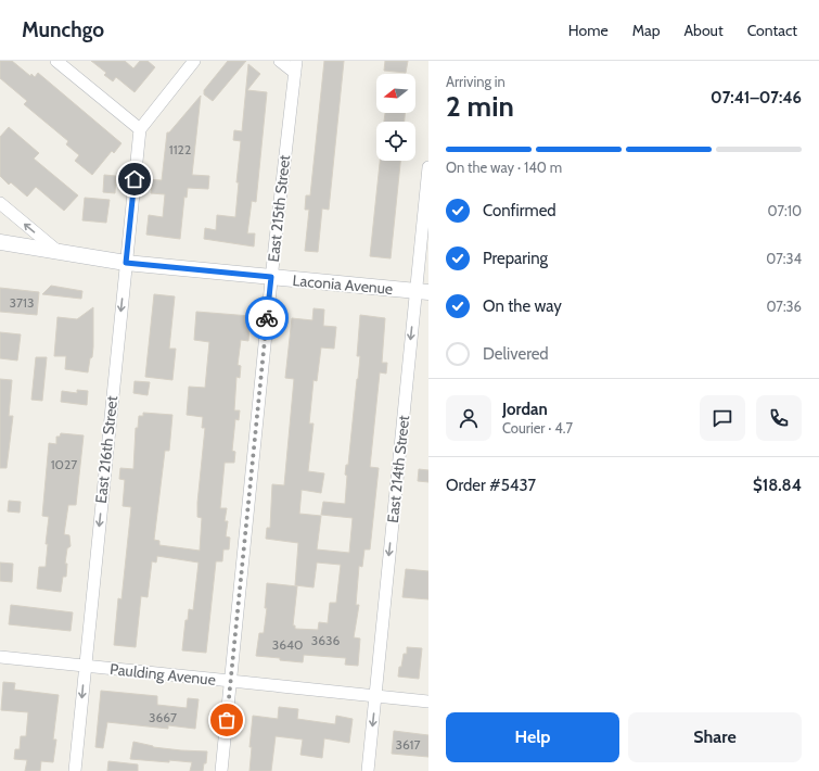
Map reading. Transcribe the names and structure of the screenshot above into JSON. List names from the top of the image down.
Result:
{
  "streets": {
    "street": [
      "East 215th Street",
      "Laconia Avenue",
      "East 216th Street",
      "East 214th Street",
      "Paulding Avenue"
    ]
  },
  "crossings": [
    ["East 215th Street", "Laconia Avenue"],
    ["East 215th Street", "Paulding Avenue"],
    ["Laconia Avenue", "East 216th Street"],
    ["Laconia Avenue", "East 214th Street"],
    ["East 216th Street", "Paulding Avenue"],
    ["East 214th Street", "Paulding Avenue"]
  ],
  "one_way": ["East 216th Street", "East 214th Street"],
  "house_numbers": [
    "1122",
    "3713",
    "1027",
    "3636",
    "3640",
    "3667",
    "3617"
  ],
  "north": "left",
  "page": {
    "header": "Munchgo",
    "nav": [
      "Home",
      "Map",
      "About",
      "Contact"
    ],
    "heading": ["2 min", "Arriving in", "07:41–07:46"],
    "panel": [
      "Jordan",
      "Courier · 4.7",
      "Order #5437",
      "$18.84"
    ],
    "bar": "On the way · 140 m",
    "list": [
      ["Confirmed", "07:10"],
      ["Preparing", "07:34"],
      ["On the way", "07:36"],
      "Delivered"
    ],
    "buttons": ["Help", "Share"]
  }
}
